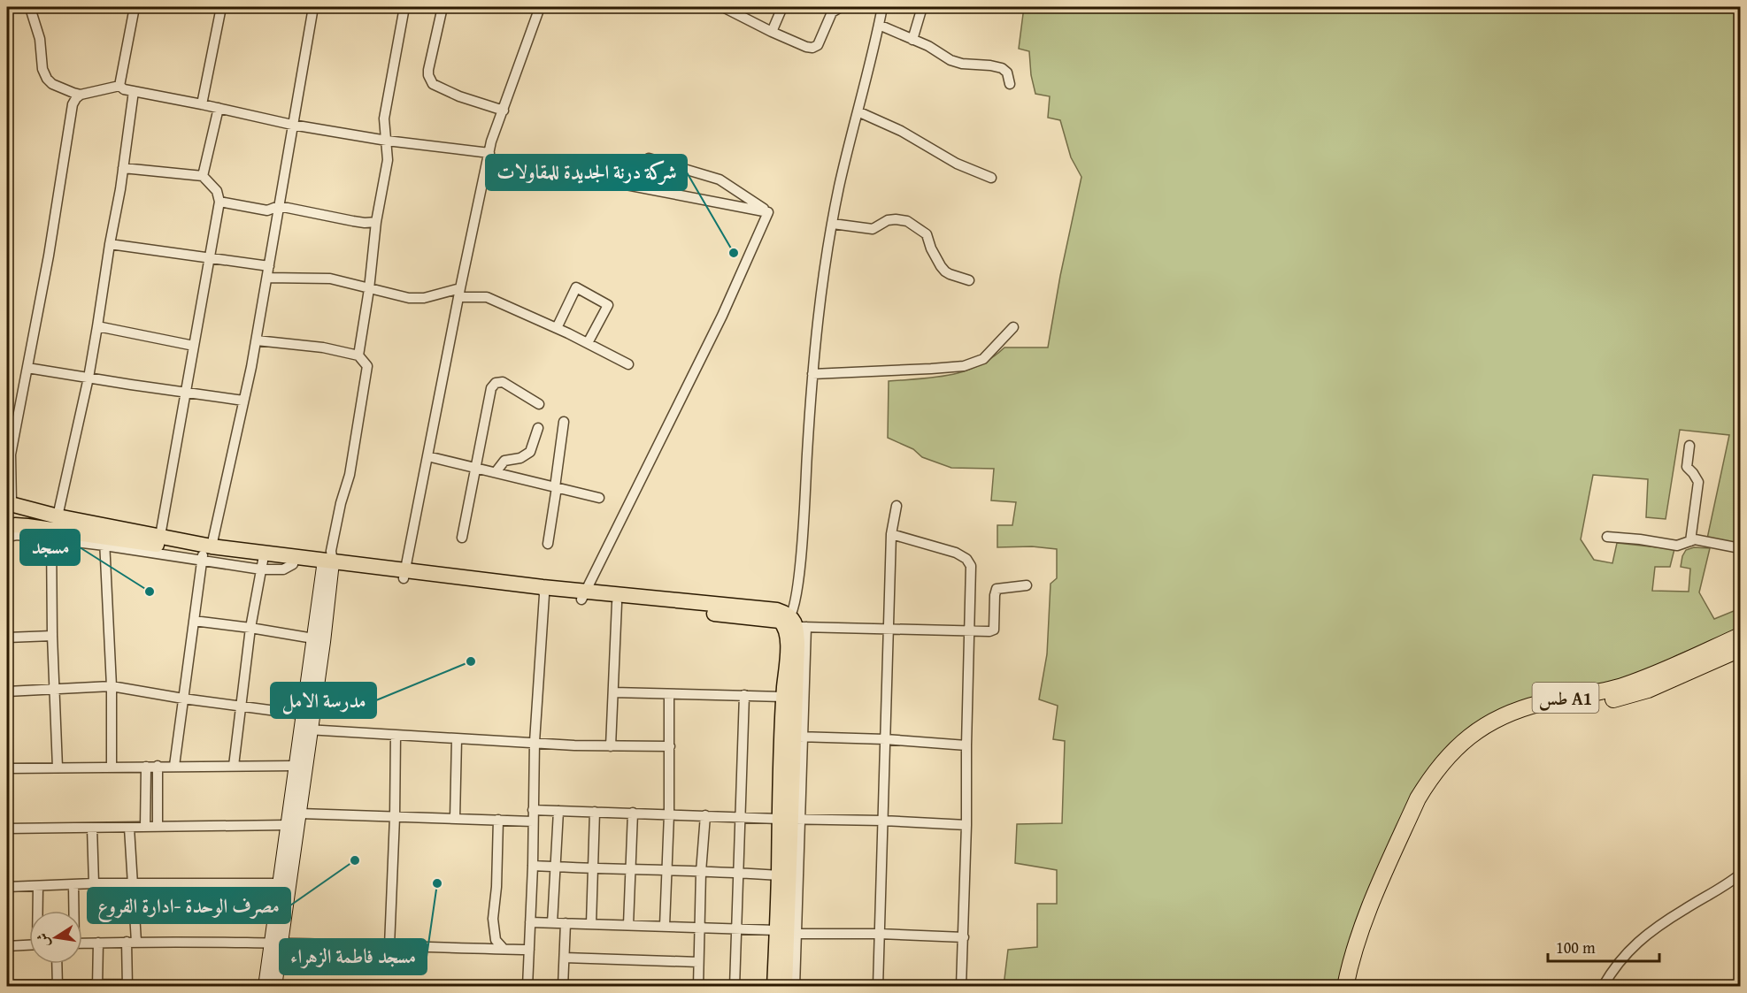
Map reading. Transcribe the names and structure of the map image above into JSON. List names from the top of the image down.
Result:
{
  "streets": {
    "highway": ["طس A1"]
  },
  "places": [
    "شركة درنة الجديدة للمقاولات",
    "مسجد",
    "مدرسة الامل",
    "مصرف الوحدة -ادارة الفروع",
    "مسجد فاطمة الزهراء"
  ],
  "scale_bar": "100 m",
  "north": "left"
}
